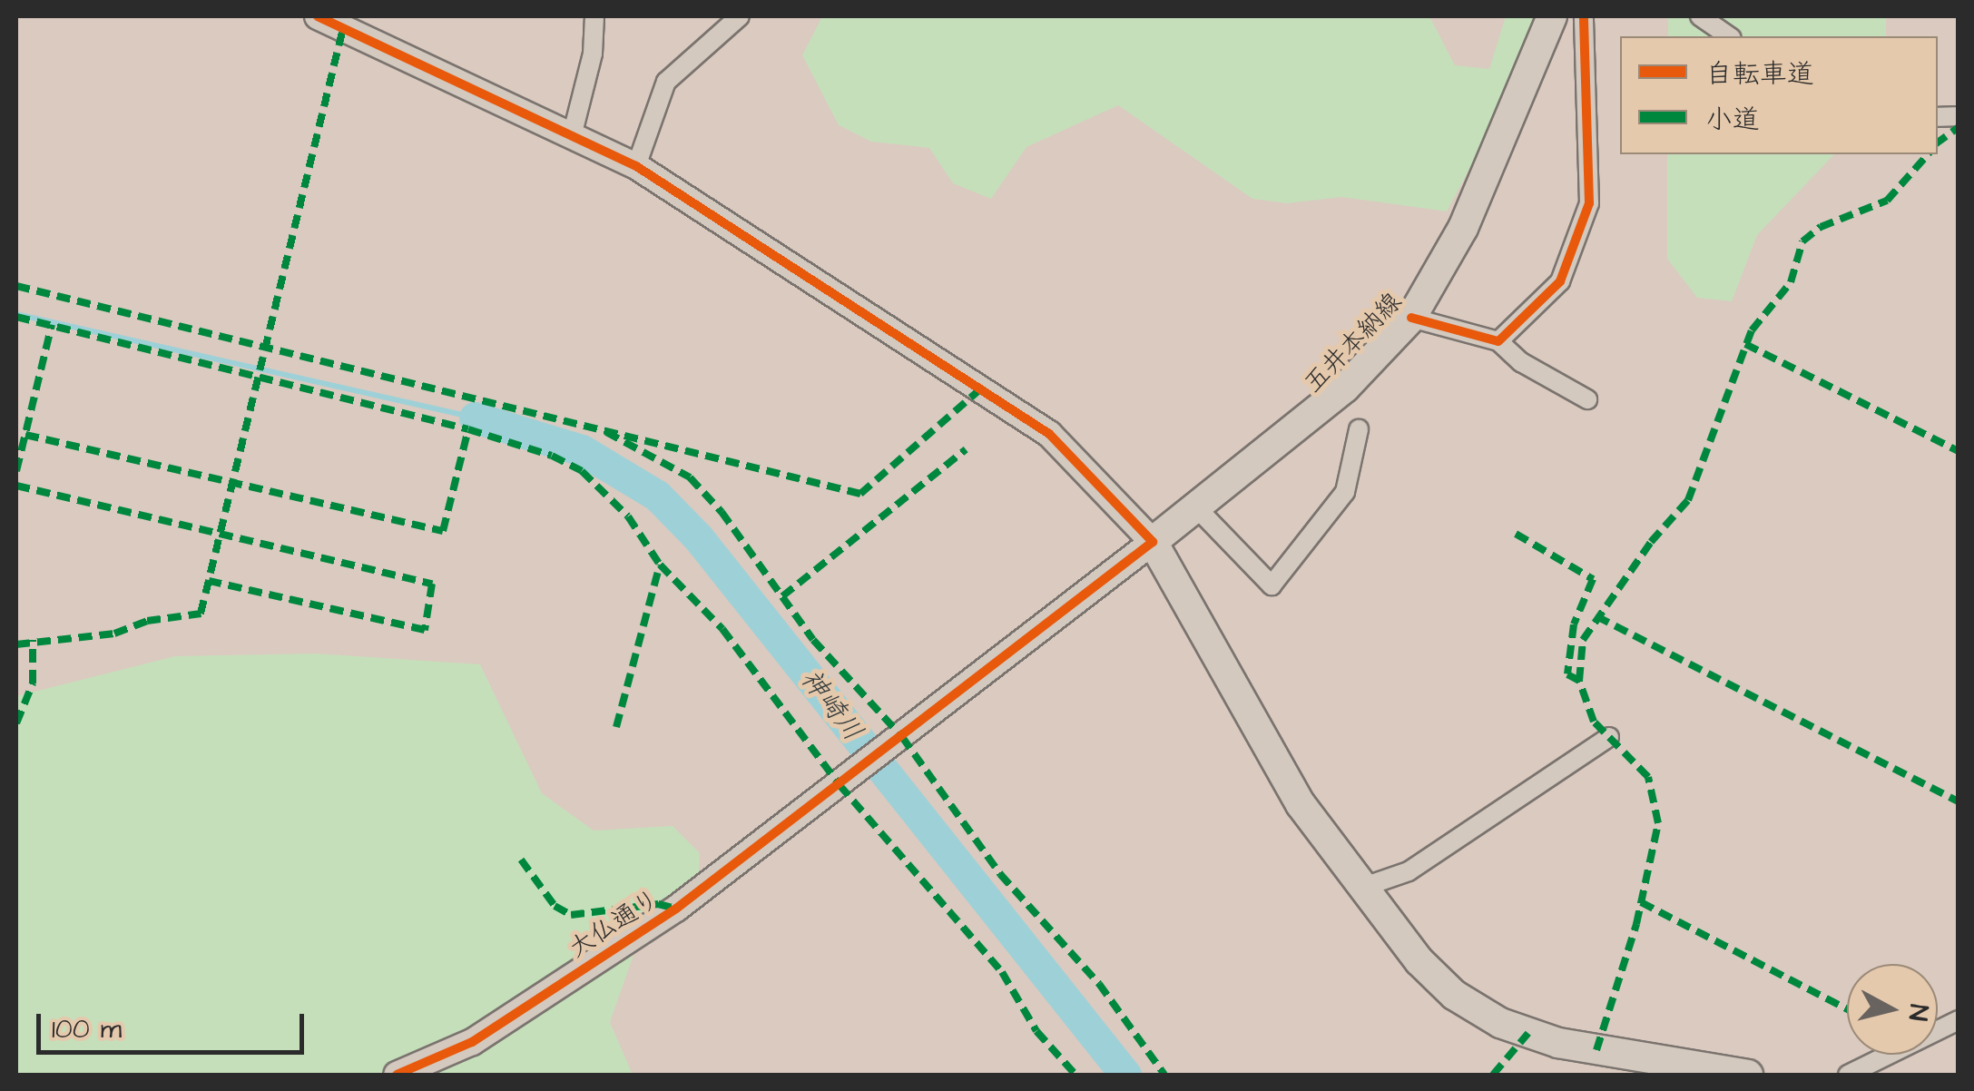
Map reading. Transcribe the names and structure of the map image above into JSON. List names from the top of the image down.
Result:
{
  "streets": {
    "main road": ["五井本納線"],
    "street": ["大仏通り"]
  },
  "crossings": [
    ["五井本納線", "大仏通り"]
  ],
  "water": ["神崎川"],
  "legend": ["自転車道", "小道"],
  "scale_bar": "100 m",
  "north": "right"
}
